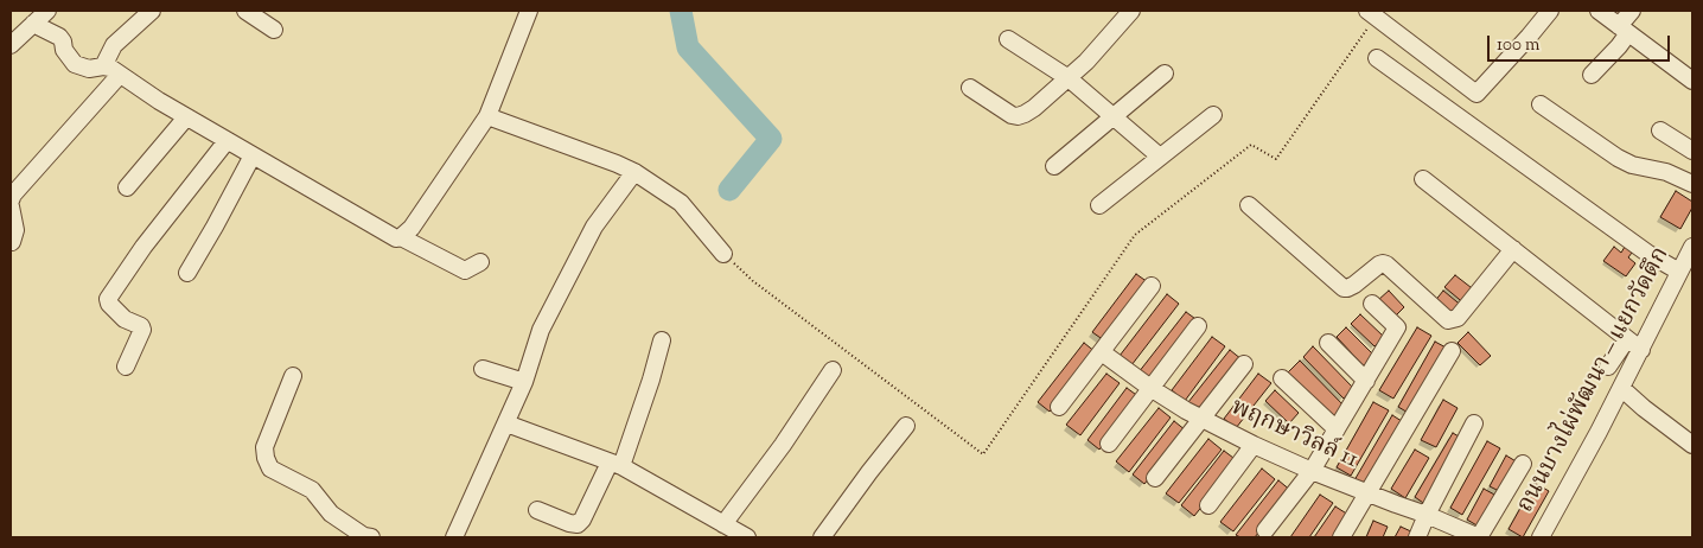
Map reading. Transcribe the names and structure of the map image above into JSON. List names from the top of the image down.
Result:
{
  "streets": {
    "street": ["ถนนบางไผ่พัฒนา – แยกวัดตึก", "พฤกษาวิลล์ 11"]
  },
  "scale_bar": "100 m"
}
